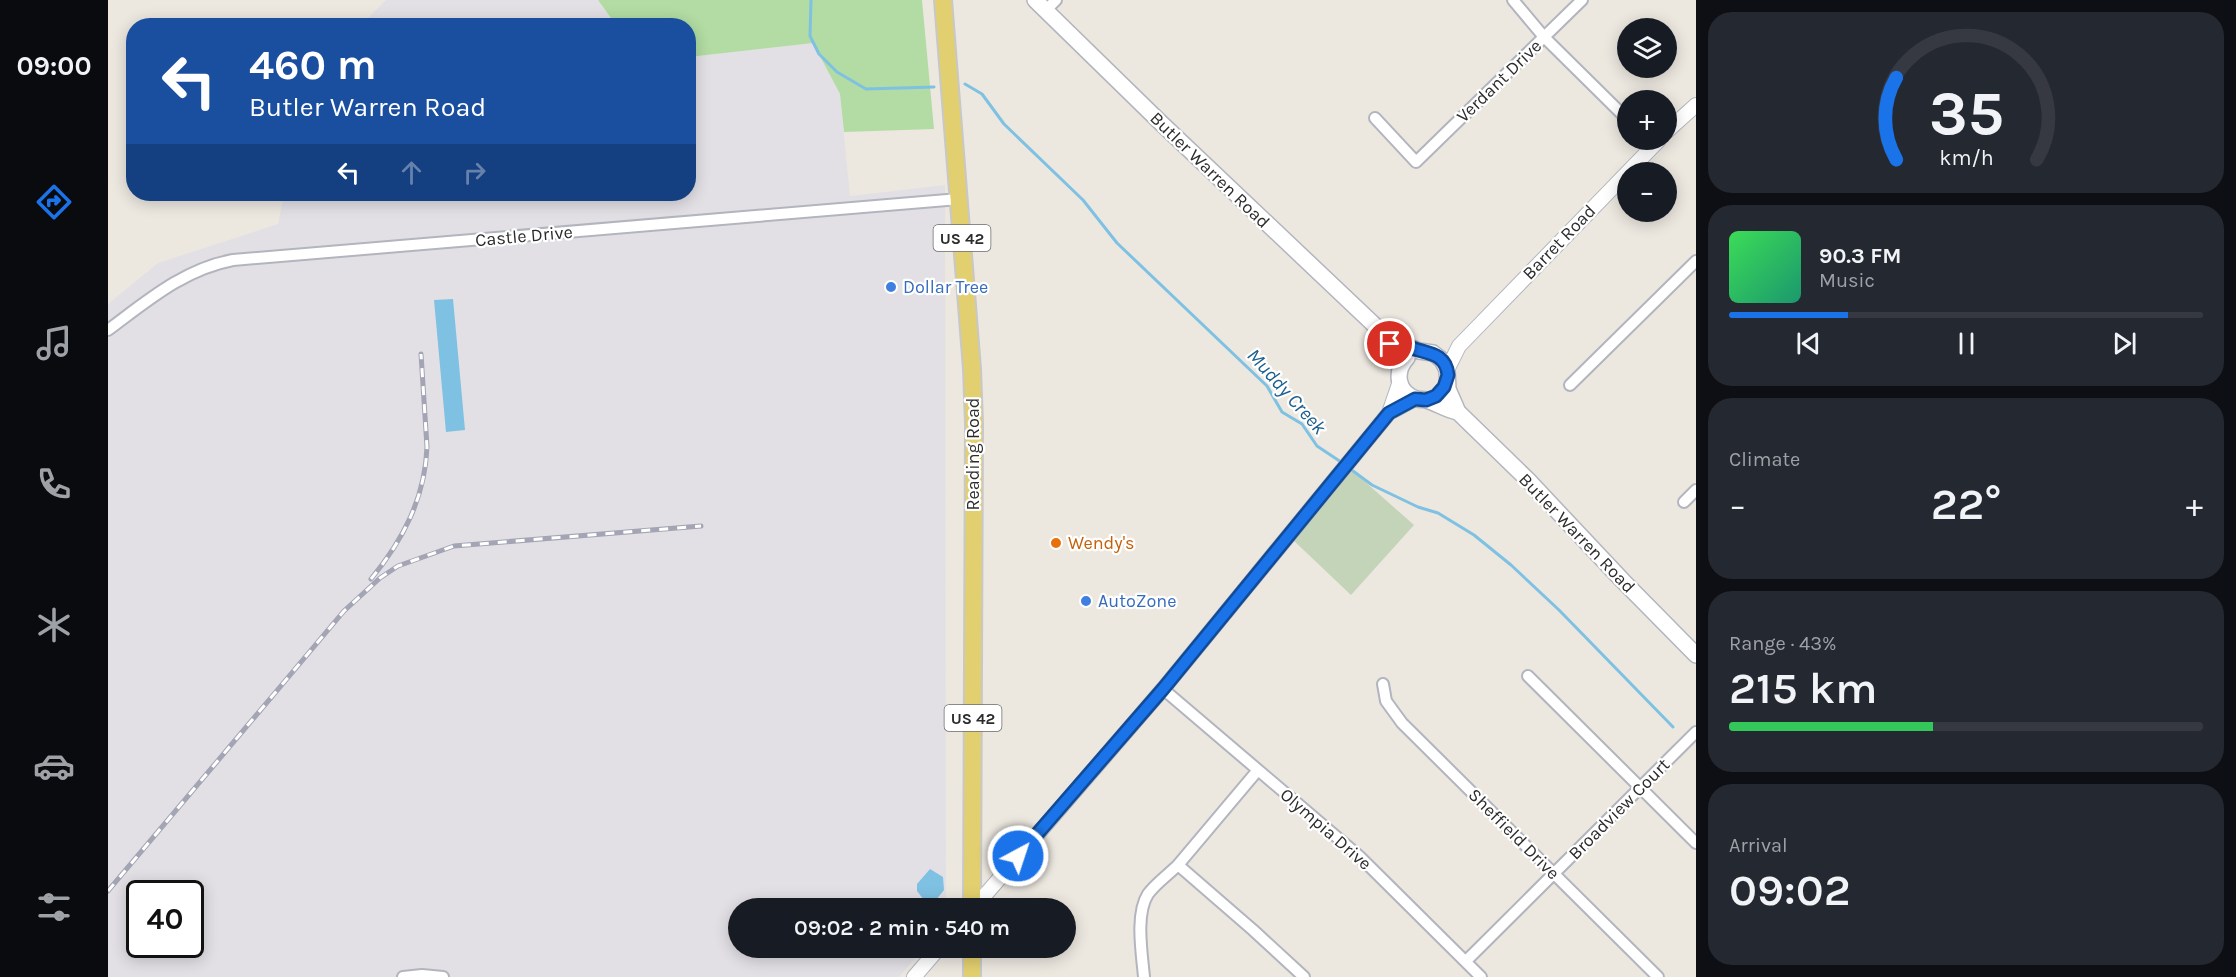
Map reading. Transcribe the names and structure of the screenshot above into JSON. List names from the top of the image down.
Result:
{
  "streets": {
    "main road": ["Butler Warren Road", "US 42", "Reading Road"],
    "street": [
      "Verdant Drive",
      "Castle Drive",
      "Barret Road",
      "Broadview Court",
      "Olympia Drive",
      "Sheffield Drive"
    ]
  },
  "crossings": [
    ["Butler Warren Road", "Barret Road"],
    ["Castle Drive", "Reading Road"],
    ["Broadview Court", "Olympia Drive"],
    ["Broadview Court", "Sheffield Drive"]
  ],
  "water": ["Muddy Creek"],
  "places": ["Dollar Tree", "Wendy's", "AutoZone"],
  "page": {
    "tabs": "09:00",
    "map_buttons": ["+", "−"],
    "turn": ["460 m", "Butler Warren Road"],
    "song": ["90.3 FM", "Music"],
    "tile": [
      "Climate",
      ["Range · 43%", "215 km"],
      ["Arrival", "09:02"]
    ],
    "heat": ["−", "22°", "+"],
    "limit": "40",
    "trip": "09:02 · 2 min · 540 m",
    "gauge": ["35", "km/h"]
  }
}
